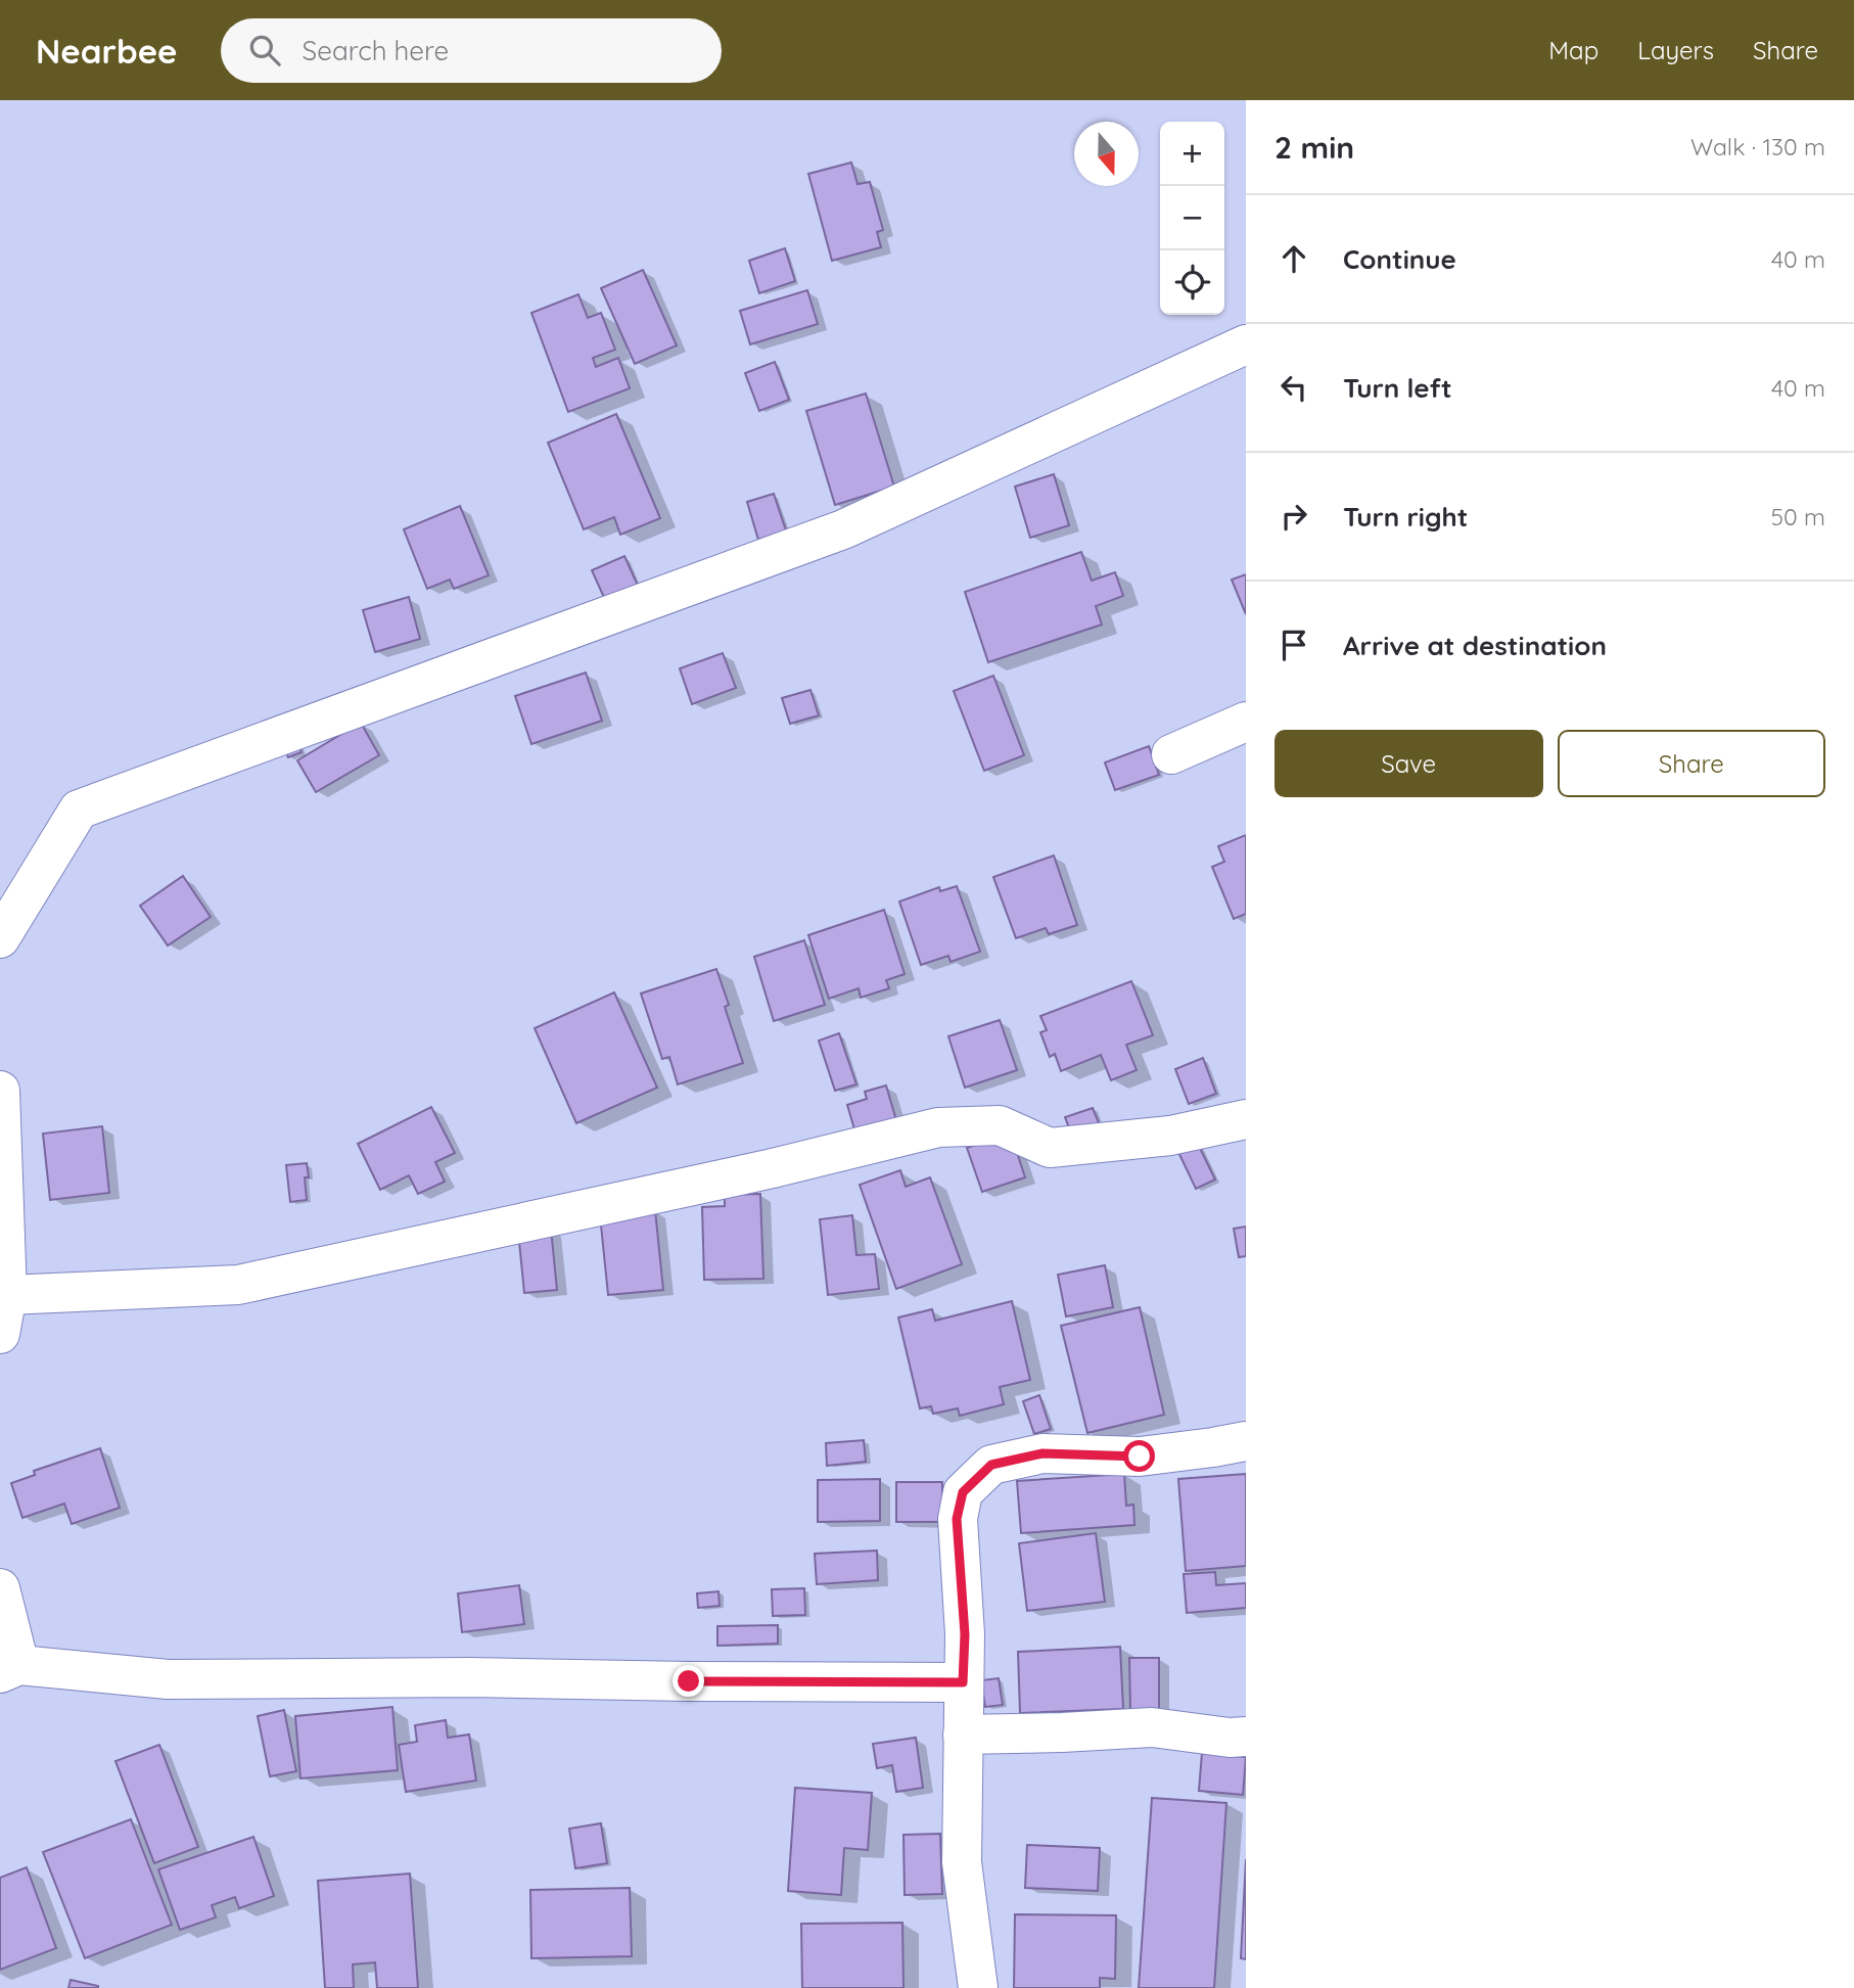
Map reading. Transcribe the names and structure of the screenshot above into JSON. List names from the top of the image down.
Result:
{
  "north": "bottom",
  "page": {
    "header": "Nearbee",
    "search": "Search here",
    "nav": ["Map", "Layers", "Share"],
    "heading": ["2 min", "Walk · 130 m"],
    "map_buttons": ["+", "−"],
    "list": [
      ["Continue", "40 m"],
      ["Turn left", "40 m"],
      ["Turn right", "50 m"],
      "Arrive at destination"
    ],
    "buttons": ["Save", "Share"]
  }
}
